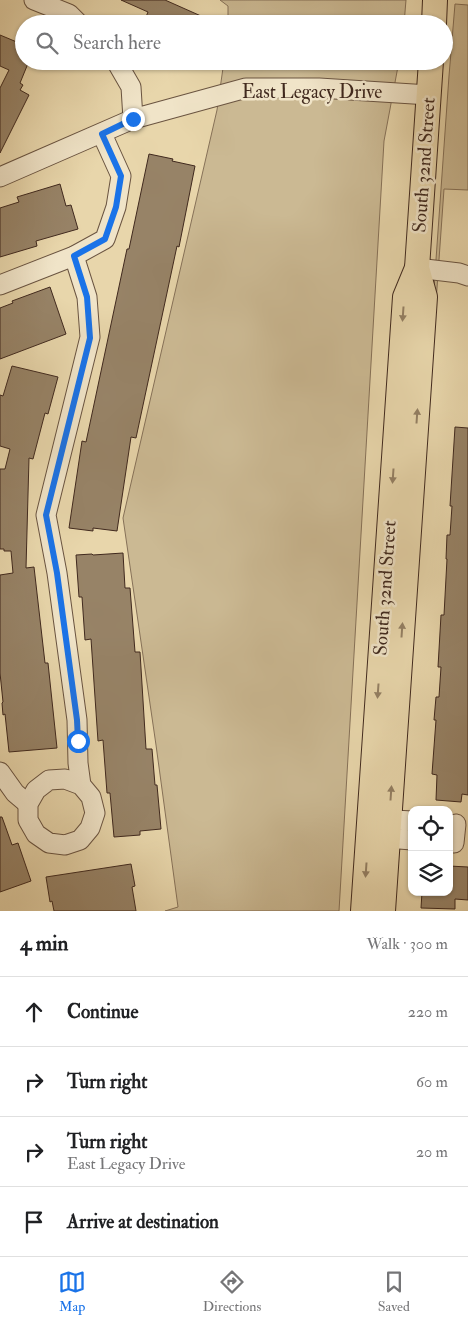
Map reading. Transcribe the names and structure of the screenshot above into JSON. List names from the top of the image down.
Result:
{
  "streets": {
    "main road": ["South 32nd Street"],
    "street": ["East Legacy Drive"]
  },
  "crossings": [
    ["East Legacy Drive", "South 32nd Street"]
  ],
  "page": {
    "search": "Search here",
    "heading": ["4 min", "Walk · 300 m"],
    "list": [
      ["Continue", "220 m"],
      ["Turn right", "60 m"],
      ["Turn right", "East Legacy Drive", "20 m"],
      "Arrive at destination"
    ],
    "nav": ["Map", "Directions", "Saved"]
  }
}
